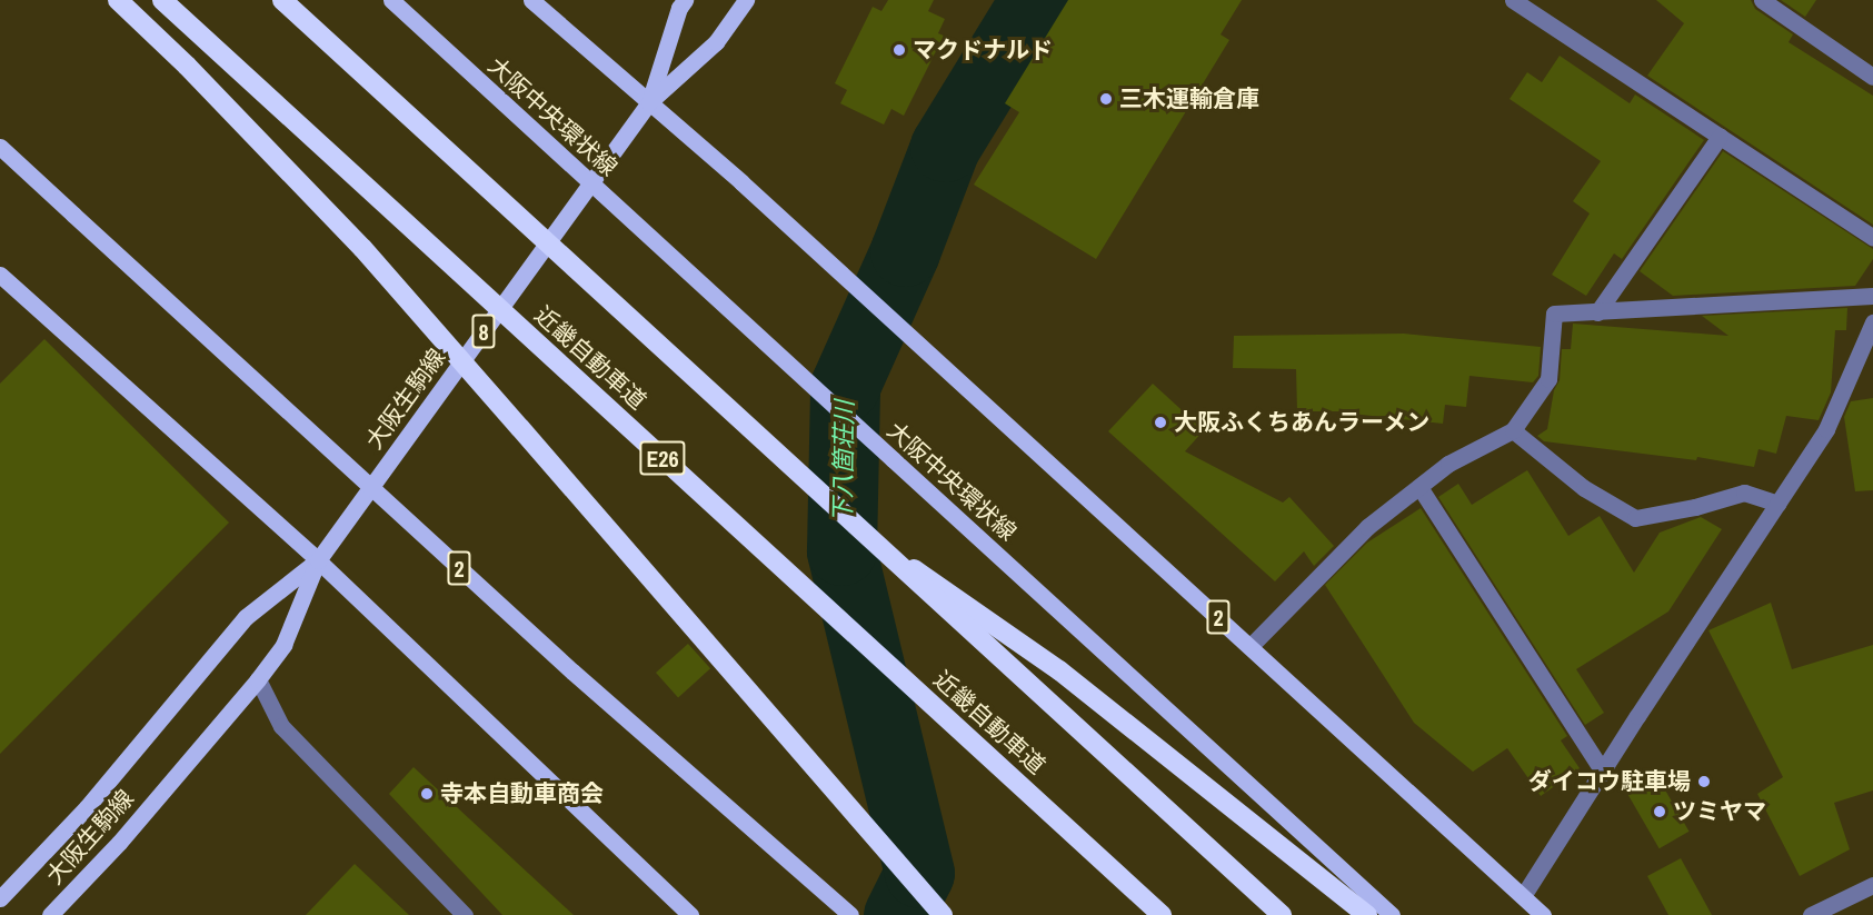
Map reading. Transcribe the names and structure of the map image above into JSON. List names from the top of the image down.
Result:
{
  "streets": {
    "highway": ["近畿自動車道", "E26"],
    "main road": [
      "大阪中央環状線",
      "8",
      "大阪生駒線",
      "2"
    ]
  },
  "crossings": [
    ["大阪生駒線", "2"]
  ],
  "water": ["下八箇荘川"],
  "places": [
    "マクドナルド",
    "三木運輸倉庫",
    "大阪ふくちあんラーメン",
    "ダイコウ駐車場",
    "寺本自動車商会",
    "ツミヤマ"
  ]
}
